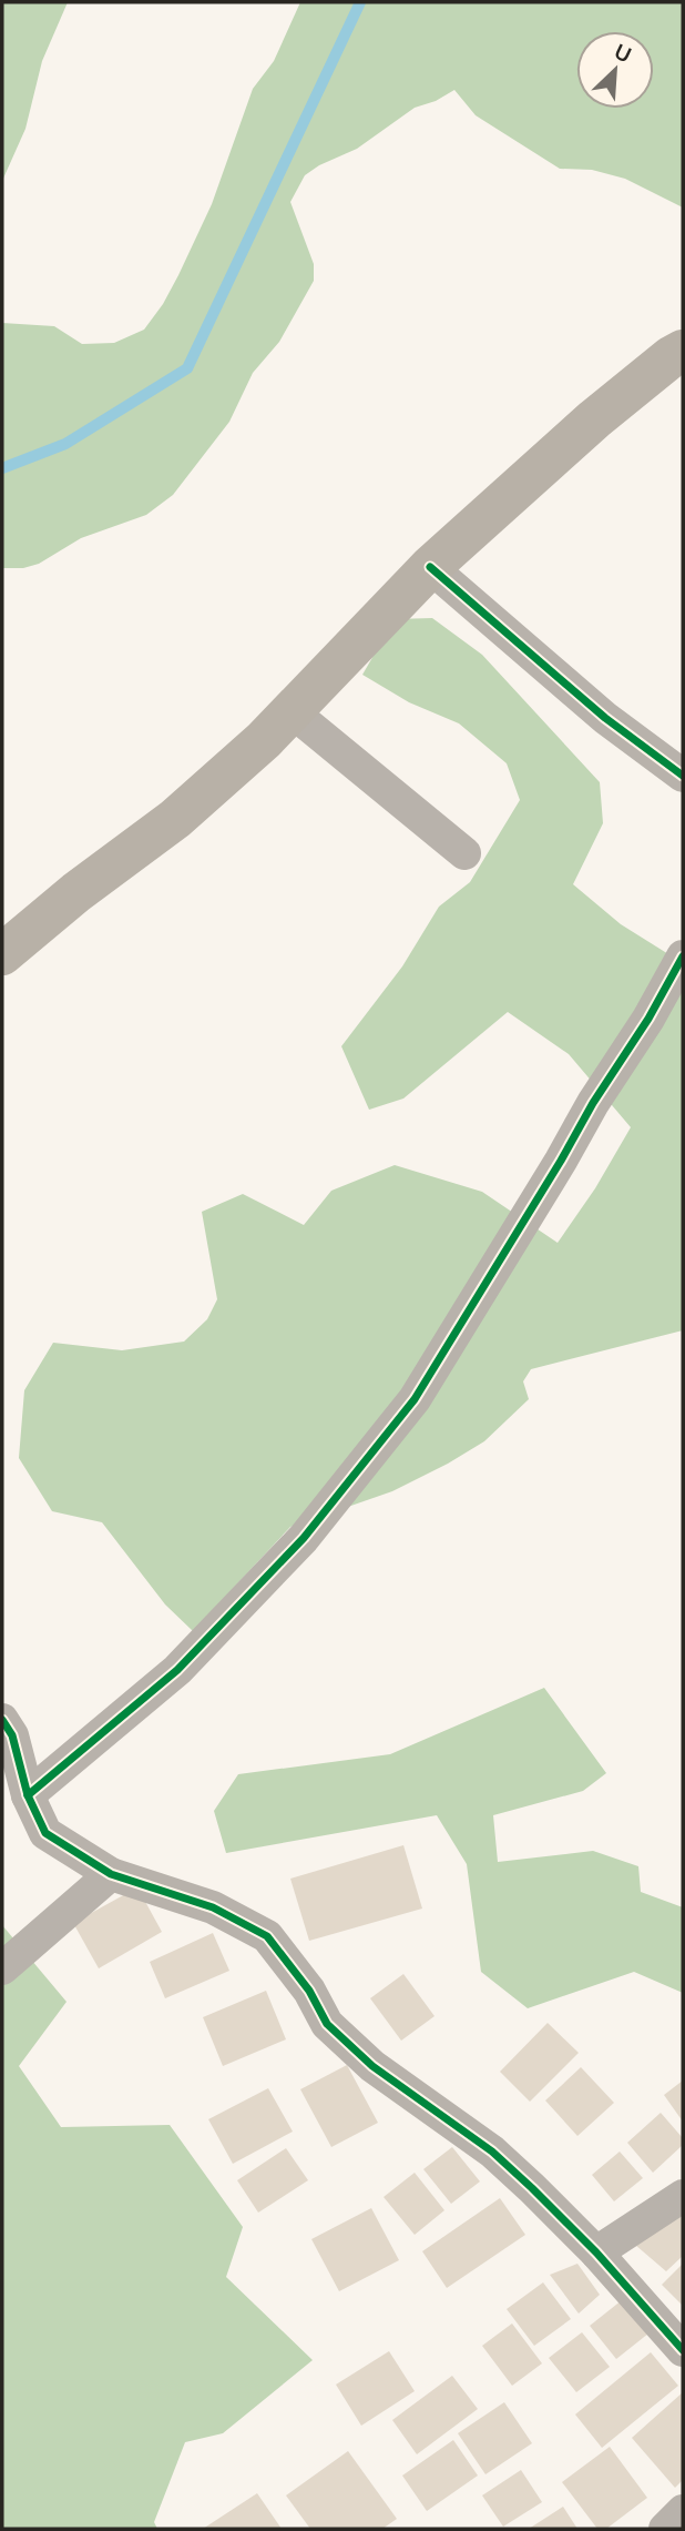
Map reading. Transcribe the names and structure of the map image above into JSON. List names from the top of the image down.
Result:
{
  "north": "top right"
}
